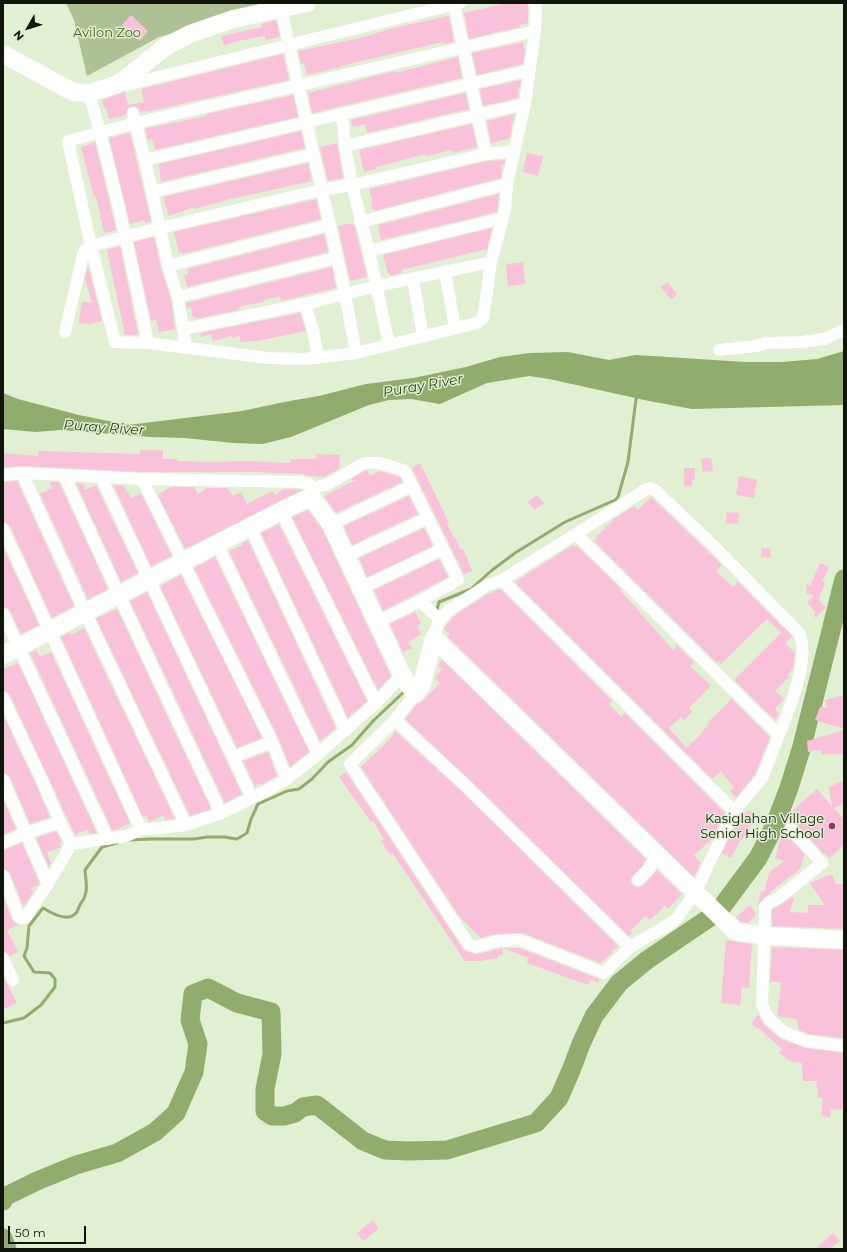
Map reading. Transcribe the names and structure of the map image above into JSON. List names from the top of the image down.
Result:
{
  "water": ["Puray River"],
  "parks": ["Avilon Zoo"],
  "places": ["Kasiglahan Village Senior High School"],
  "scale_bar": "50 m",
  "north": "bottom left"
}
